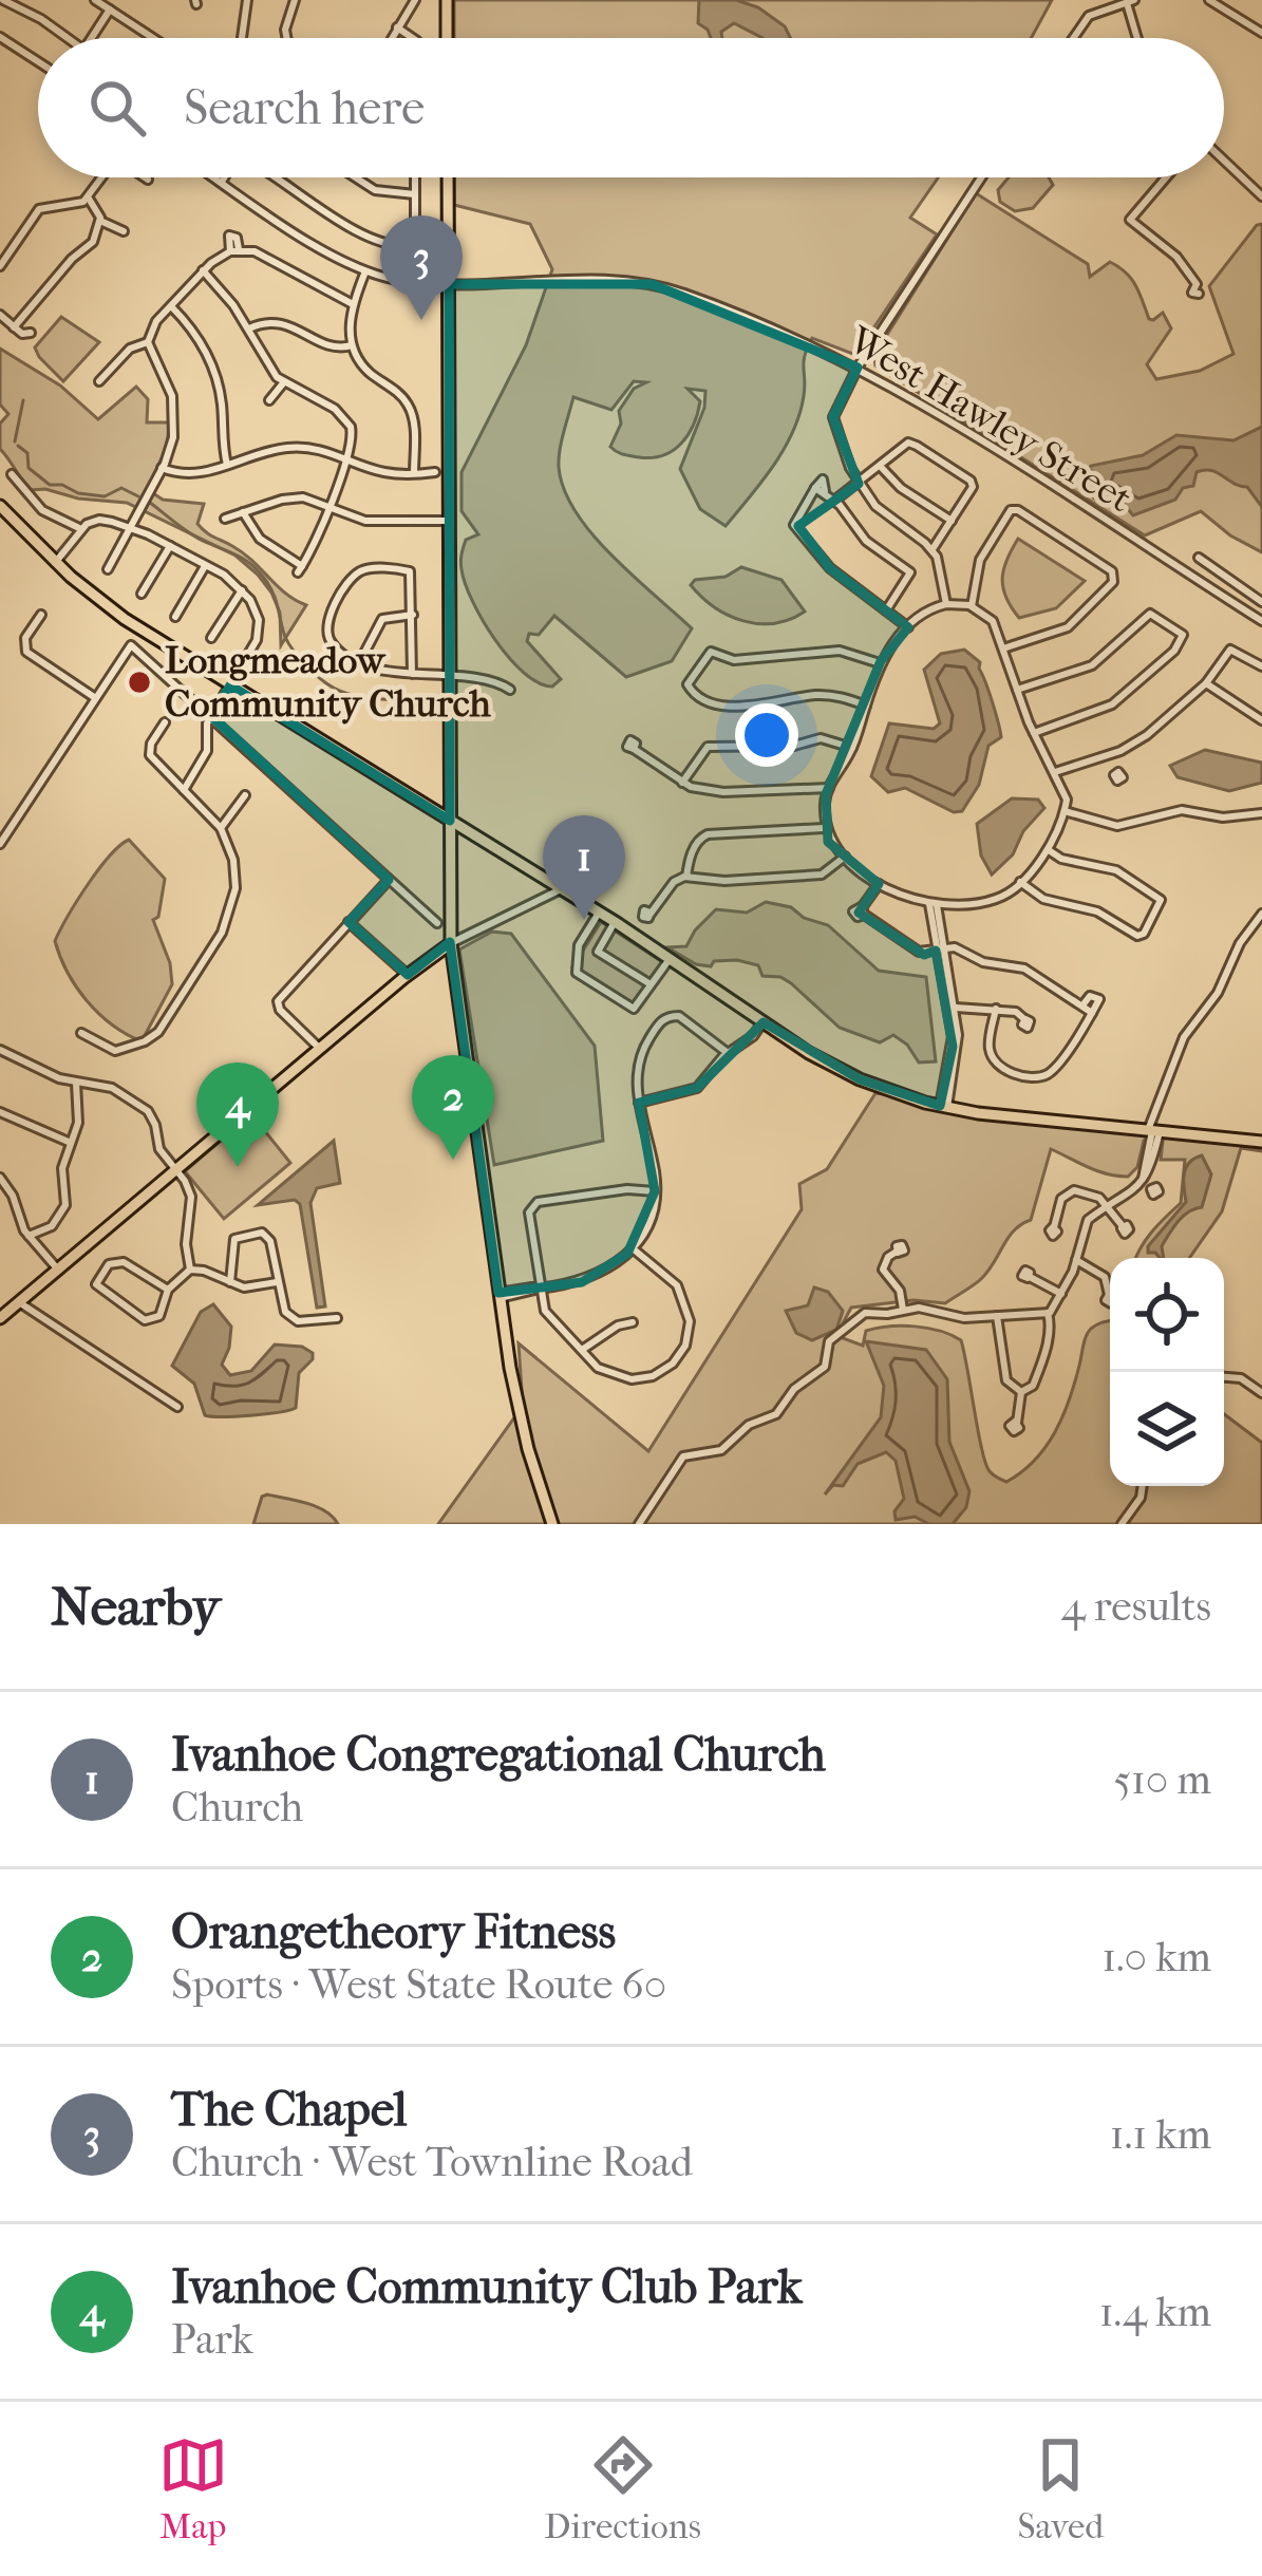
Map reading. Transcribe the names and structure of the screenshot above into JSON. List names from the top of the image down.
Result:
{
  "streets": {
    "street": ["West Hawley Street"]
  },
  "places": ["Longmeadow Community Church"],
  "page": {
    "search": "Search here",
    "pins": [
      "3",
      "1",
      "2",
      "4"
    ],
    "heading": ["Nearby", "4 results"],
    "list": [
      {
        "mark": "1",
        "name": "Ivanhoe Congregational Church",
        "note": "Church",
        "value": "510 m"
      },
      {
        "mark": "2",
        "name": "Orangetheory Fitness",
        "note": "Sports · West State Route 60",
        "value": "1.0 km"
      },
      {
        "mark": "3",
        "name": "The Chapel",
        "note": "Church · West Townline Road",
        "value": "1.1 km"
      },
      {
        "mark": "4",
        "name": "Ivanhoe Community Club Park",
        "note": "Park",
        "value": "1.4 km"
      }
    ],
    "nav": ["Map", "Directions", "Saved"]
  }
}
